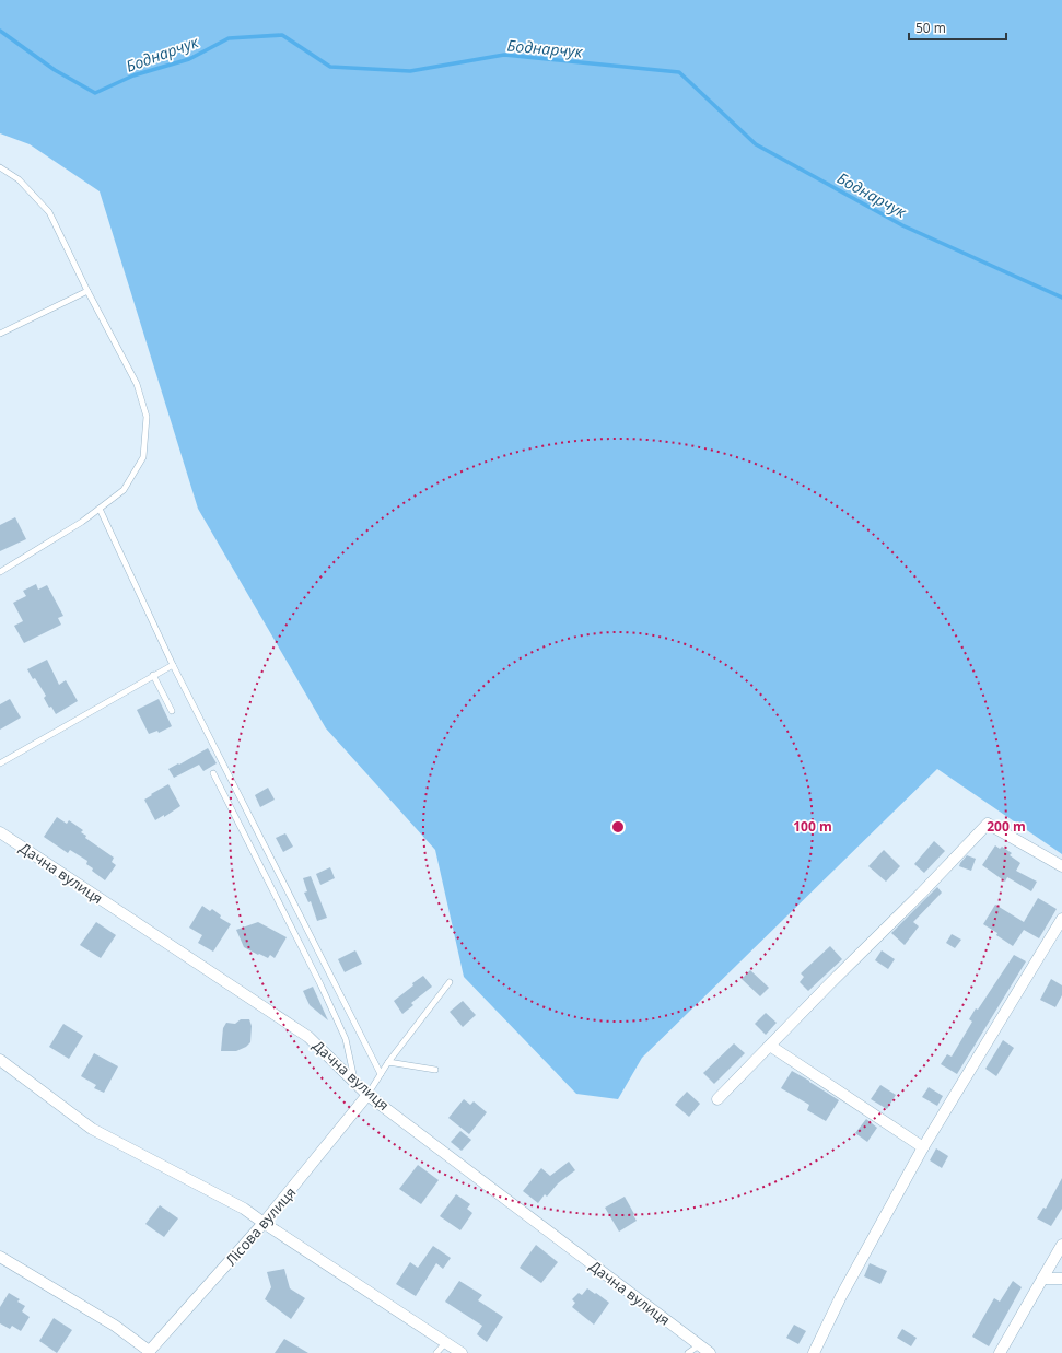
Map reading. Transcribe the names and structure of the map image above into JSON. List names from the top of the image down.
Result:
{
  "streets": {
    "street": ["Дачна вулиця", "Лісова вулиця"]
  },
  "crossings": [
    ["Дачна вулиця", "Лісова вулиця"]
  ],
  "water": ["Боднарчук"],
  "scale_bar": "50 m",
  "rings": ["100 m", "200 m"]
}
